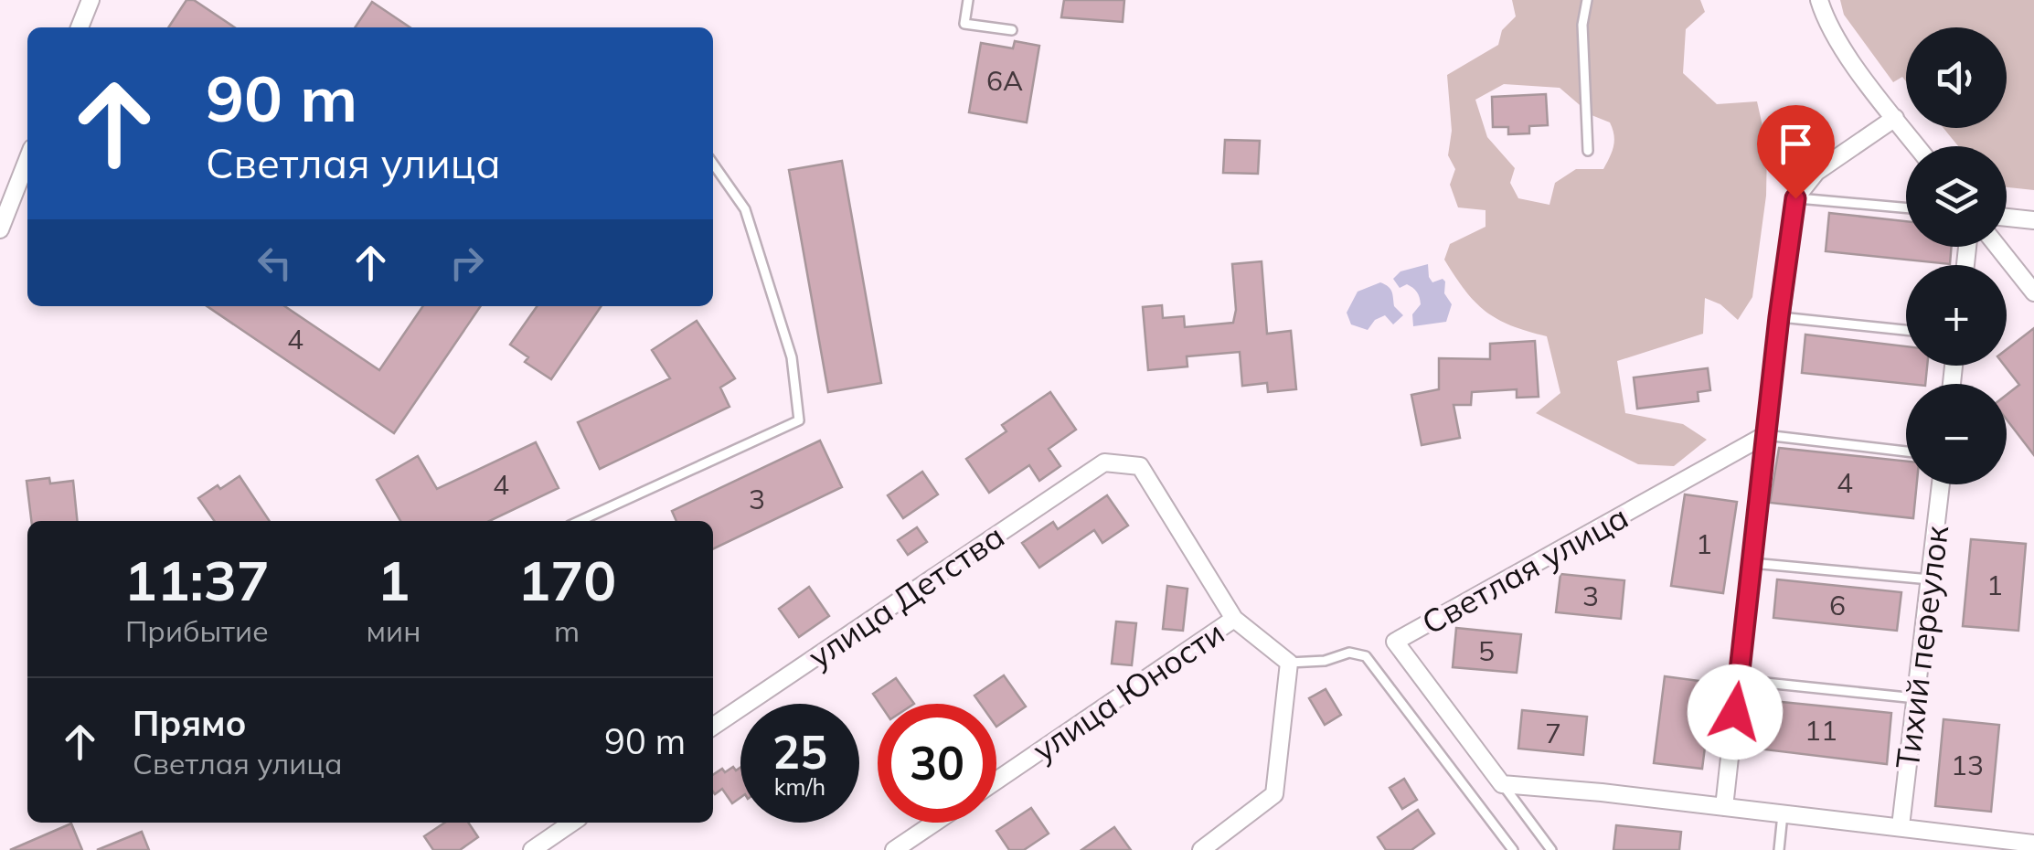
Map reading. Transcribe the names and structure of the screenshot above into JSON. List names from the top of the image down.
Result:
{
  "streets": {
    "street": [
      "Светлая улица",
      "улица Детства",
      "Тихий переулок",
      "улица Юности"
    ]
  },
  "crossings": [
    ["улица Детства", "улица Юности"]
  ],
  "house_numbers": [
    "6А",
    "4",
    "4",
    "4",
    "3",
    "1",
    "1",
    "3",
    "6",
    "5",
    "11",
    "7",
    "13"
  ],
  "page": {
    "map_buttons": ["+", "−"],
    "turn": ["90 m", "Светлая улица"],
    "eta": [
      "11:37",
      "Прибытие",
      "1",
      "мин",
      "170",
      "m"
    ],
    "list": [
      {
        "name": "Прямо",
        "note": "Светлая улица",
        "value": "90 m"
      }
    ],
    "speed": "25 km/h",
    "limit": "30"
  }
}
